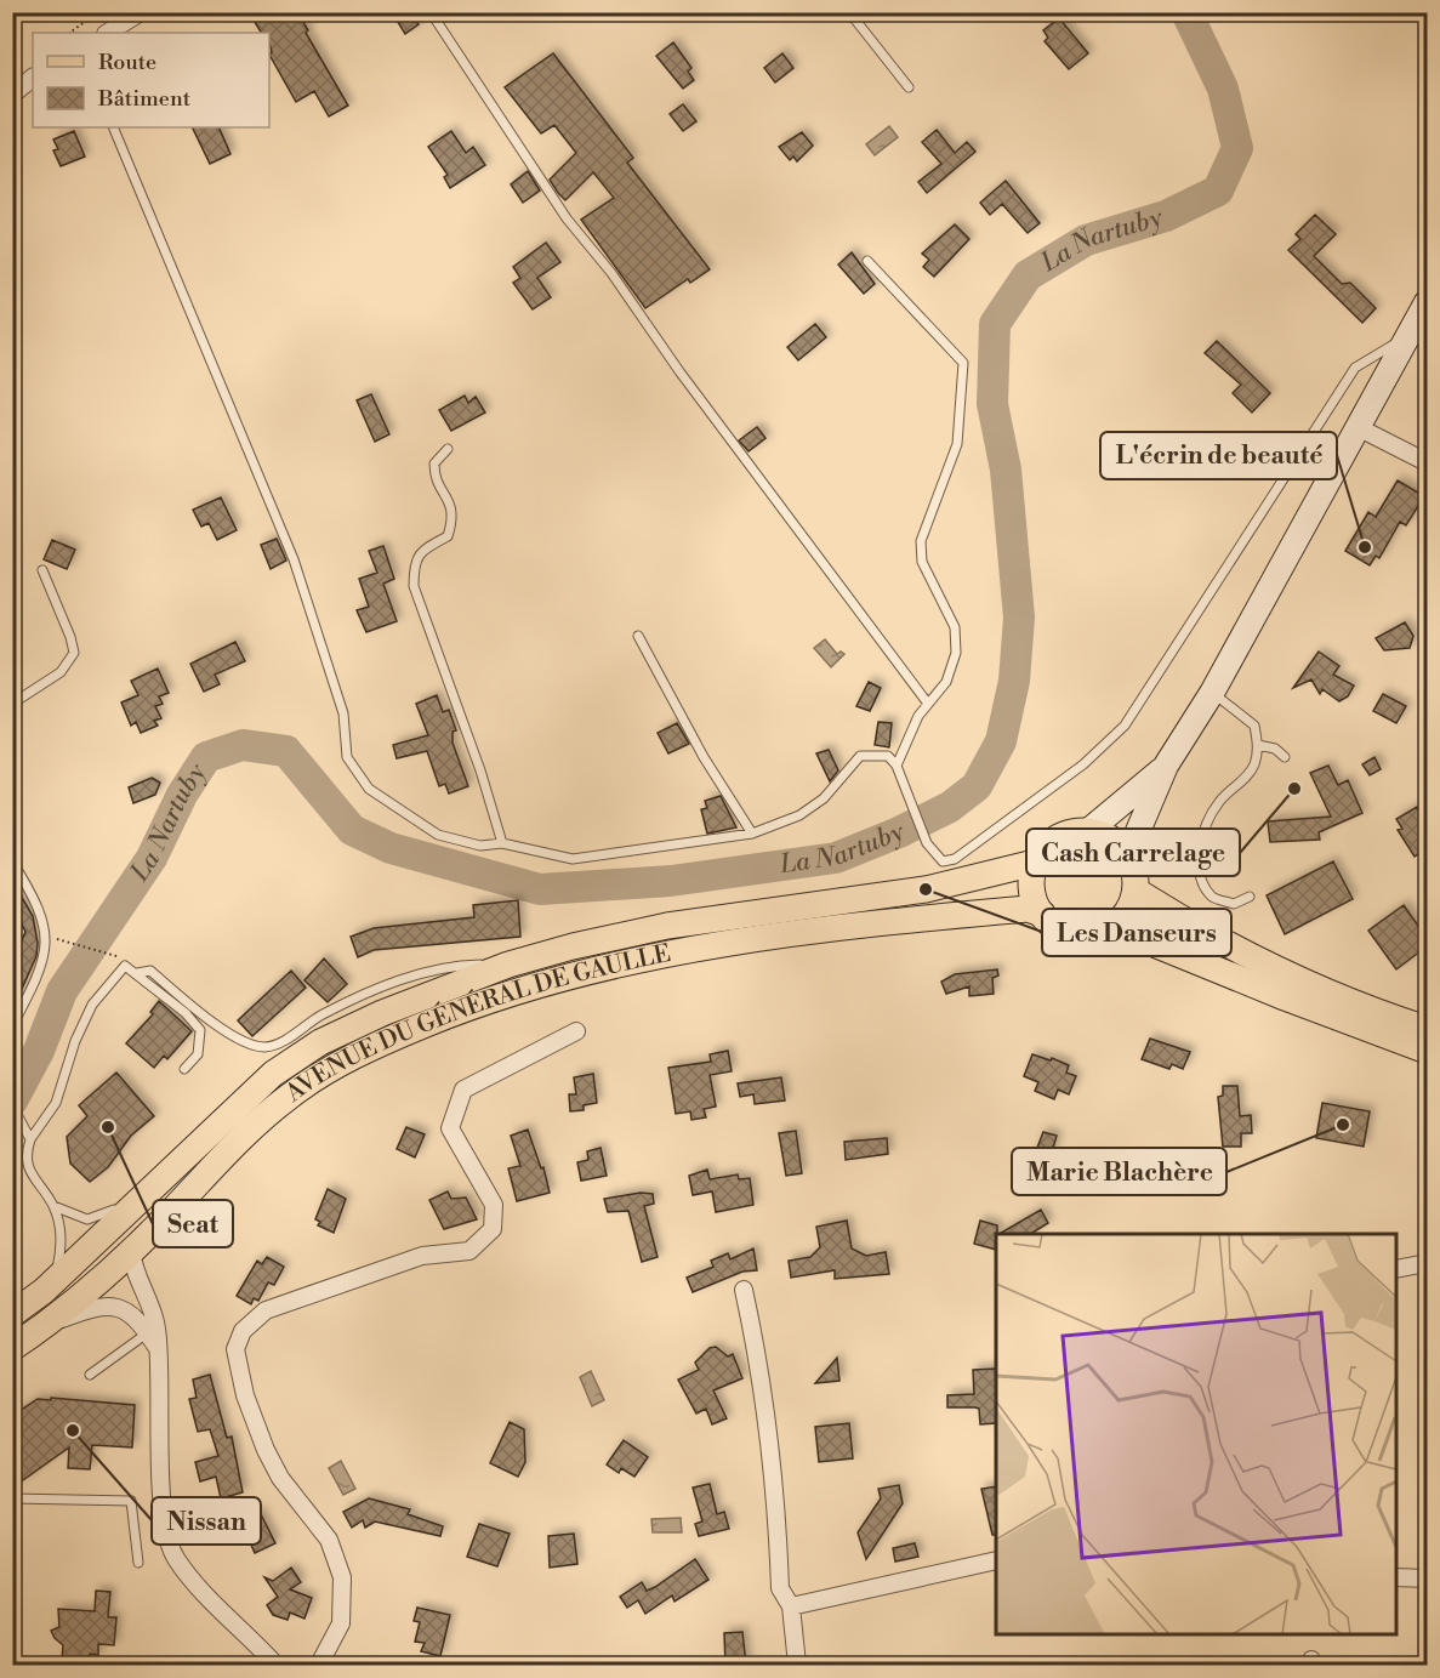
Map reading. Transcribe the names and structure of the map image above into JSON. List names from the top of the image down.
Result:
{
  "streets": {
    "main road": ["AVENUE DU GÉNÉRAL DE GAULLE"]
  },
  "water": ["La Nartuby"],
  "places": [
    "L'écrin de beauté",
    "Cash Carrelage",
    "Les Danseurs",
    "Marie Blachère",
    "Seat",
    "Nissan"
  ],
  "legend": ["Route", "Bâtiment"]
}
